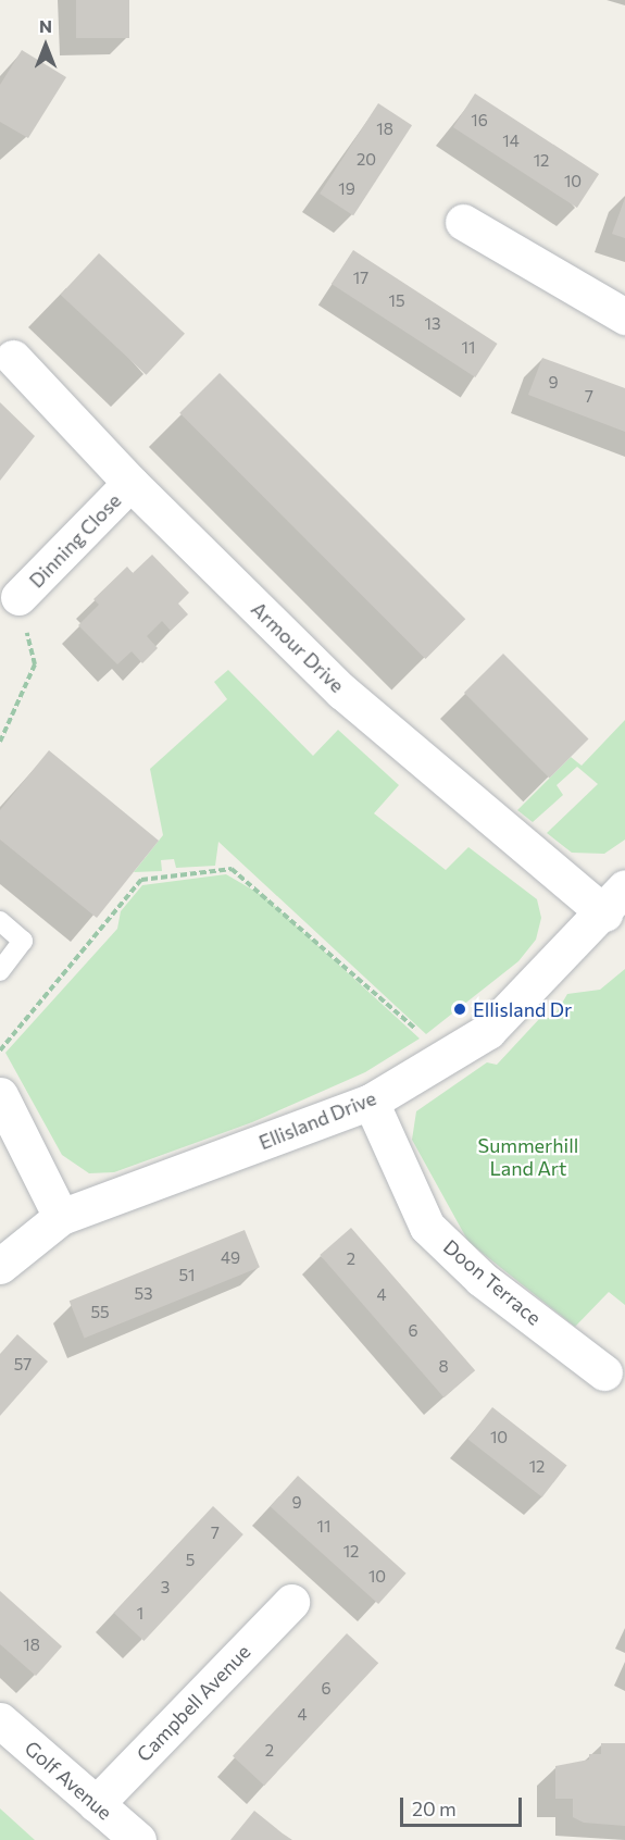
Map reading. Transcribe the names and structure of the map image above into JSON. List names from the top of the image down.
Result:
{
  "streets": {
    "street": [
      "Dinning Close",
      "Armour Drive",
      "Ellisland Drive",
      "Doon Terrace",
      "Campbell Avenue",
      "Golf Avenue"
    ]
  },
  "crossings": [
    ["Dinning Close", "Armour Drive"],
    ["Armour Drive", "Ellisland Drive"],
    ["Ellisland Drive", "Doon Terrace"],
    ["Campbell Avenue", "Golf Avenue"]
  ],
  "parks": ["Summerhill Land Art"],
  "places": ["Ellisland Dr"],
  "house_numbers": [
    "16",
    "18",
    "14",
    "20",
    "12",
    "10",
    "19",
    "17",
    "15",
    "13",
    "11",
    "9",
    "7",
    "49",
    "2",
    "51",
    "53",
    "4",
    "55",
    "6",
    "57",
    "8",
    "10",
    "12",
    "9",
    "11",
    "7",
    "12",
    "5",
    "10",
    "3",
    "1",
    "18",
    "6",
    "4",
    "2"
  ],
  "scale_bar": "20 m",
  "north": "top"
}
